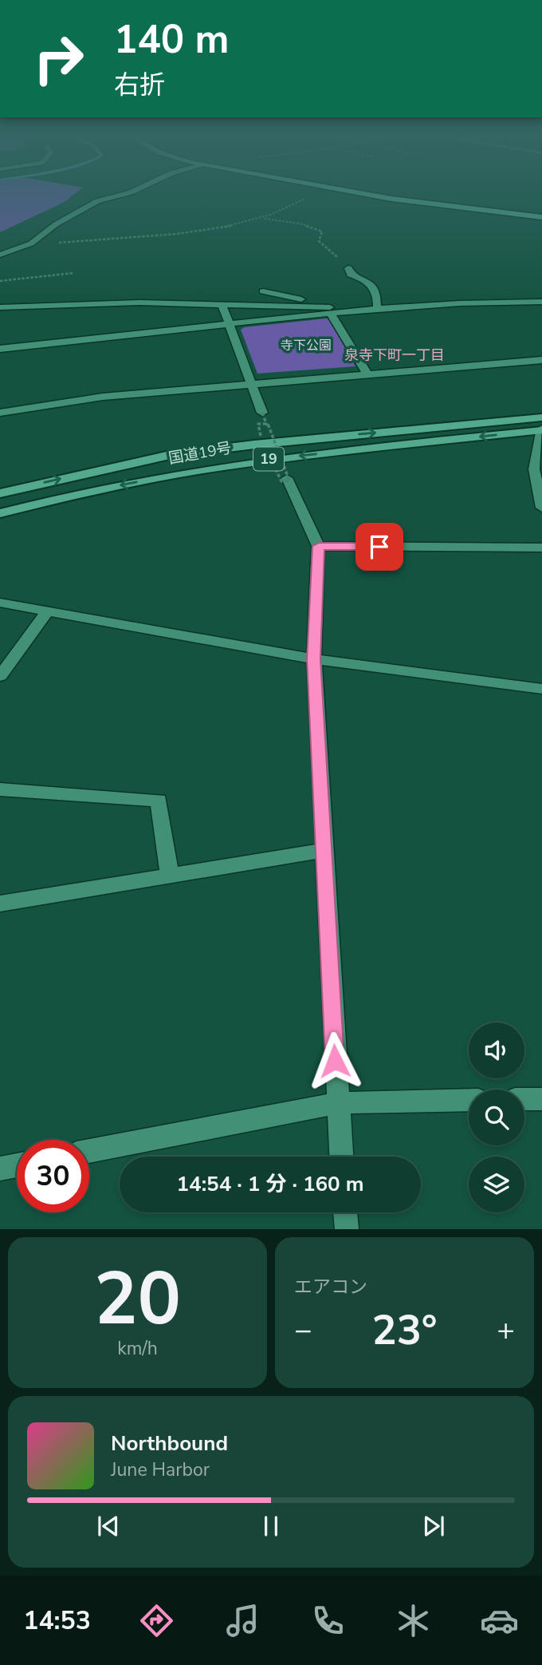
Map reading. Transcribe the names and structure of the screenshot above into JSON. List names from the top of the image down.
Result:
{
  "streets": {
    "highway": ["国道19号", "19"]
  },
  "districts": ["泉寺下町一丁目"],
  "parks": ["寺下公園"],
  "page": {
    "turn": ["140 m", "右折"],
    "limit": "30",
    "trip": "14:54 · 1 分 · 160 m",
    "tile": [
      ["20", "km/h"],
      "エアコン"
    ],
    "heat": ["−", "23°", "+"],
    "song": ["Northbound", "June Harbor"],
    "tabs": "14:53"
  }
}
